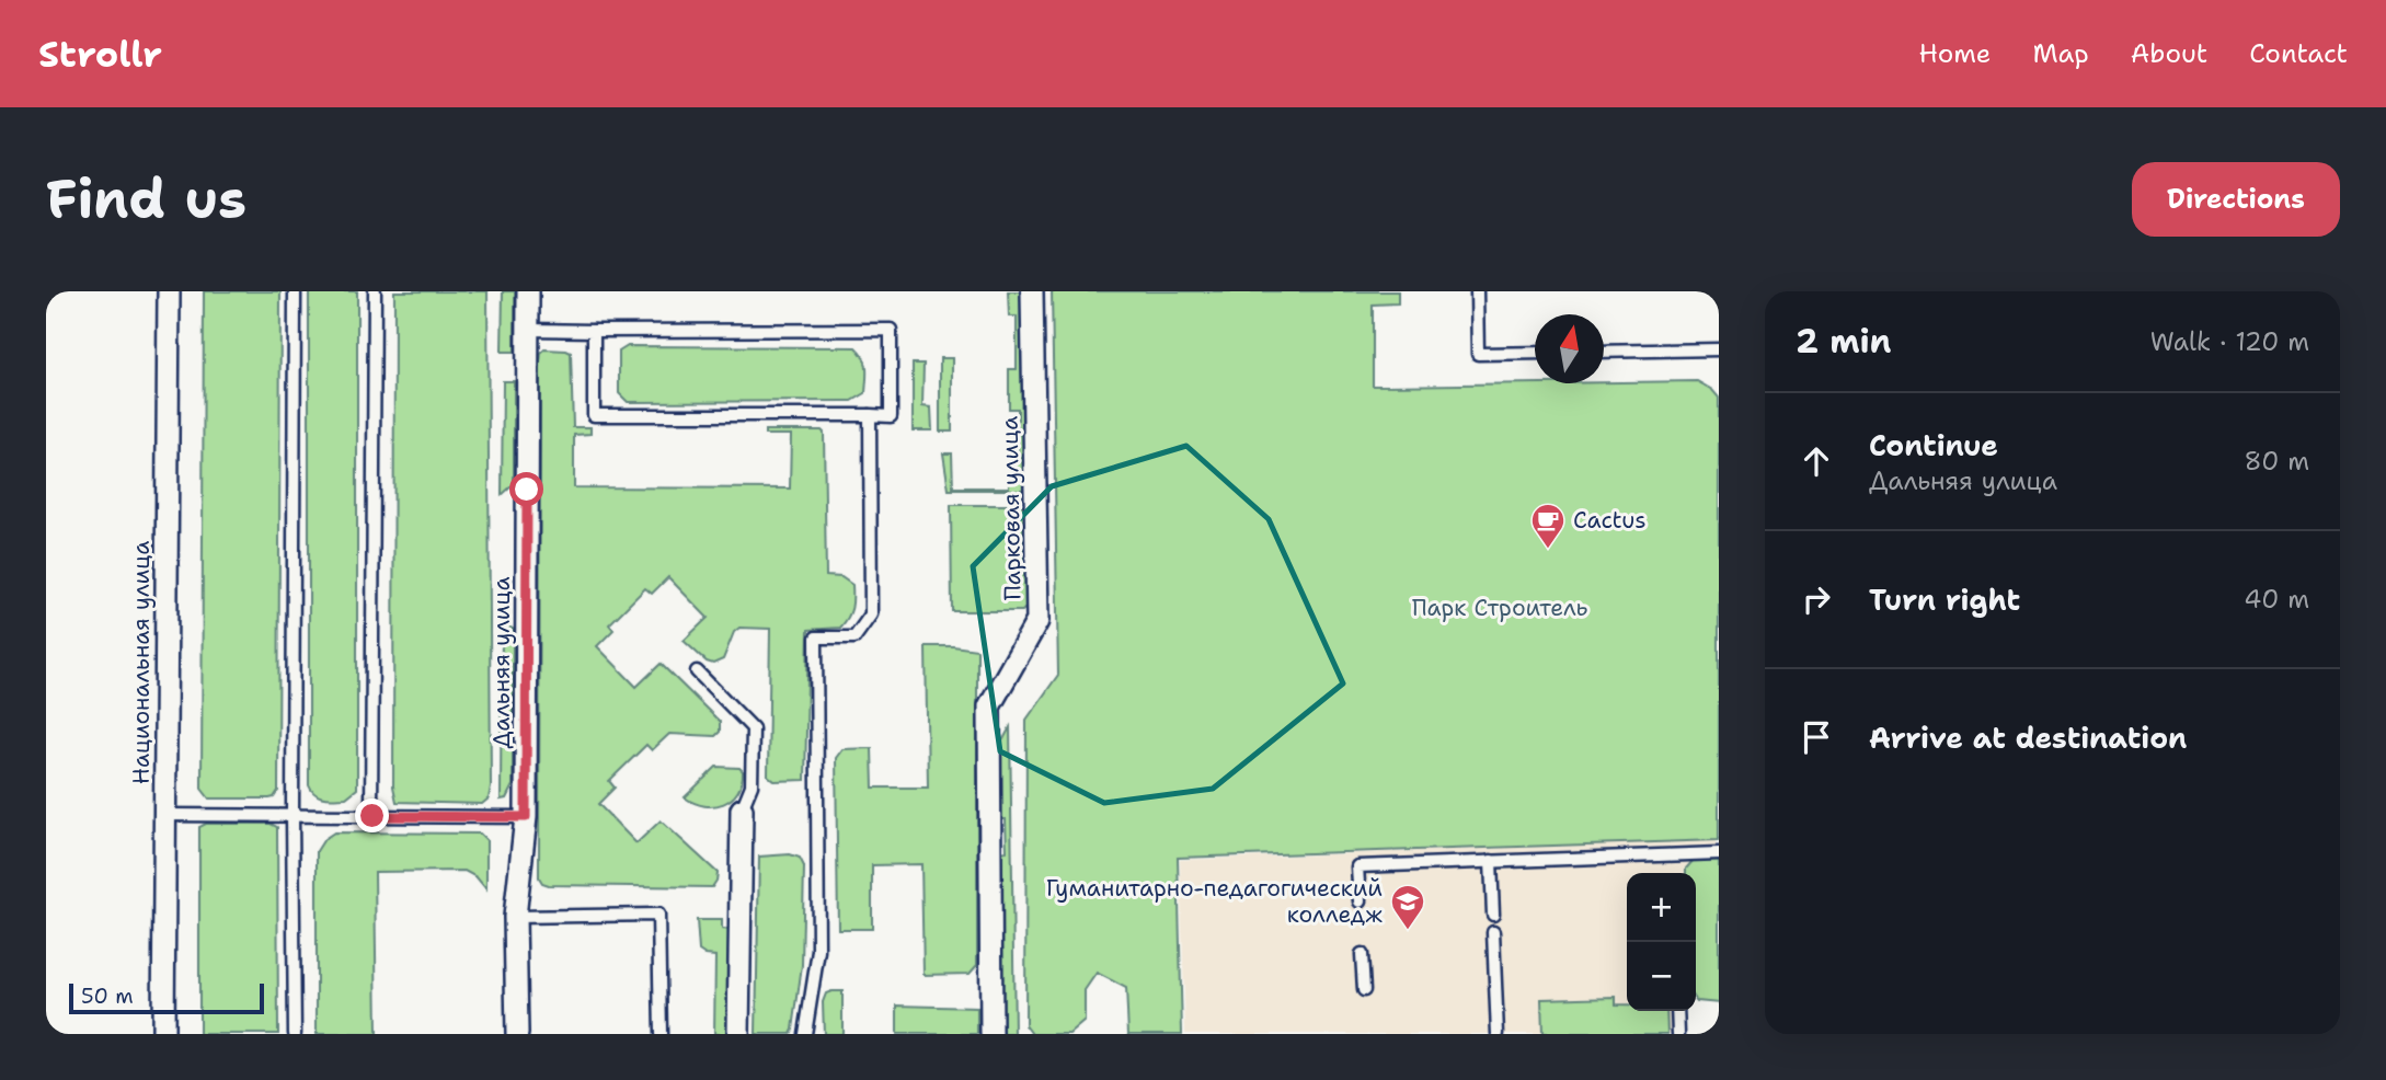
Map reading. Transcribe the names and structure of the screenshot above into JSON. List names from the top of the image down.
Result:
{
  "streets": {
    "street": ["Парковая улица", "Национальная улица", "Дальняя улица"]
  },
  "parks": ["Парк Строитель"],
  "places": {
    "cafe": ["Cactus"],
    "school or university": ["Гуманитарно-педагогический колледж"]
  },
  "scale_bar": "50 m",
  "north": "top",
  "page": {
    "header": "Strollr",
    "nav": [
      "Home",
      "Map",
      "About",
      "Contact"
    ],
    "buttons": "Directions",
    "title": "Find us",
    "heading": ["2 min", "Walk · 120 m"],
    "list": [
      ["Continue", "Дальняя улица", "80 m"],
      ["Turn right", "40 m"],
      "Arrive at destination"
    ],
    "map_buttons": ["+", "−"],
    "scale": "50 m"
  }
}
